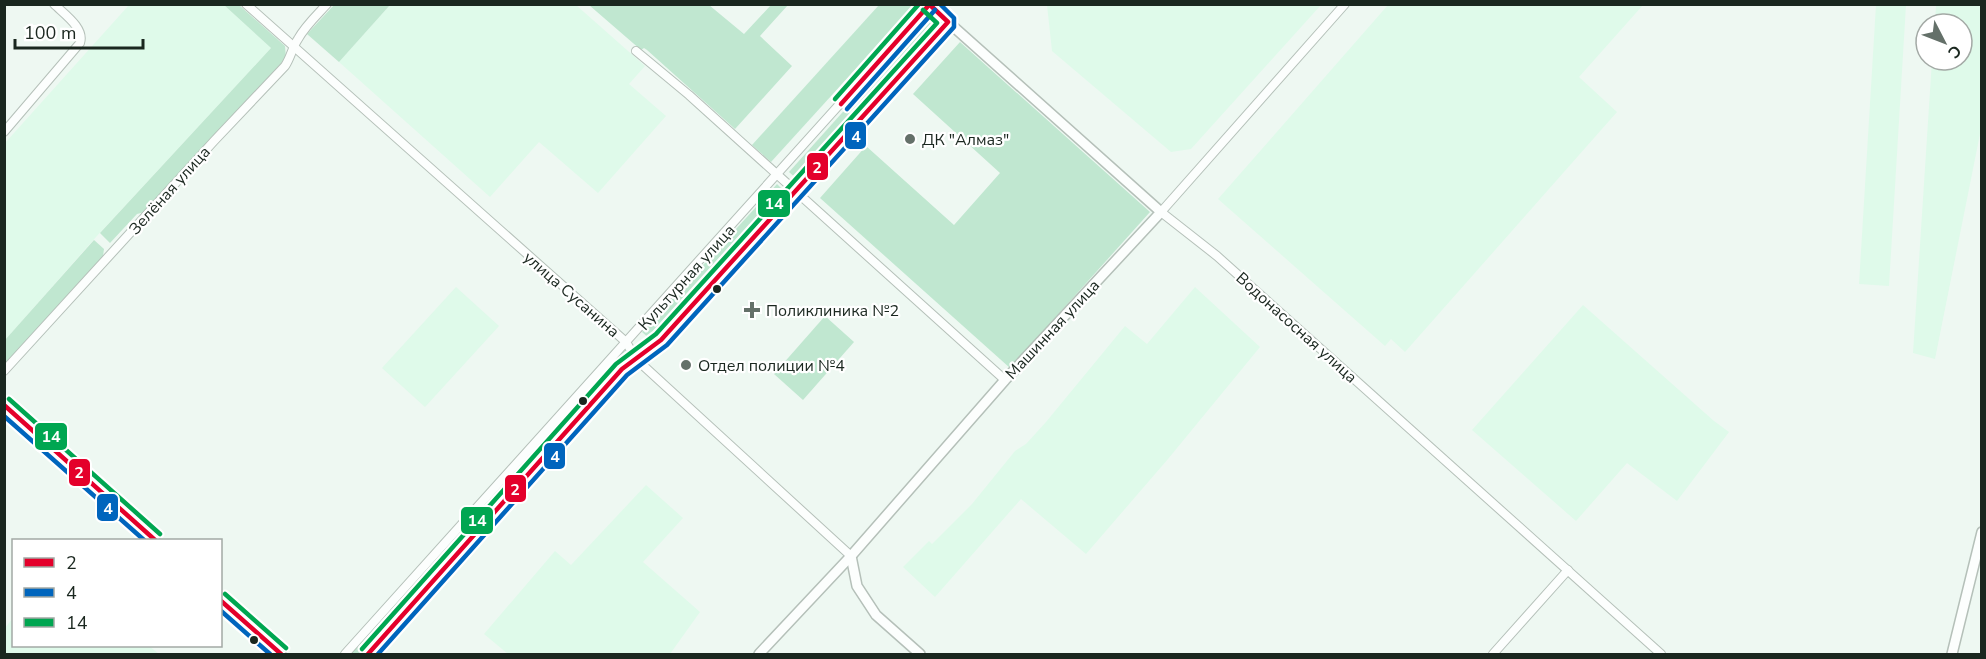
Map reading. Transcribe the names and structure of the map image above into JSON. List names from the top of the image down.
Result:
{
  "streets": {
    "street": [
      "Зелёная улица",
      "Культурная улица",
      "улица Сусанина",
      "Водонасосная улица",
      "Машинная улица"
    ]
  },
  "crossings": [
    ["Зелёная улица", "улица Сусанина"],
    ["Культурная улица", "улица Сусанина"],
    ["Культурная улица", "Водонасосная улица"],
    ["улица Сусанина", "Машинная улица"],
    ["Водонасосная улица", "Машинная улица"]
  ],
  "places": {
    "other": ["ДК \"Алмаз\"", "Отдел полиции №4"],
    "health": ["Поликлиника №2"]
  },
  "lines": ["transit line 2", "transit line 4", "transit line 14"],
  "legend": ["2", "4", "14"],
  "scale_bar": "100 m",
  "north": "bottom right"
}
